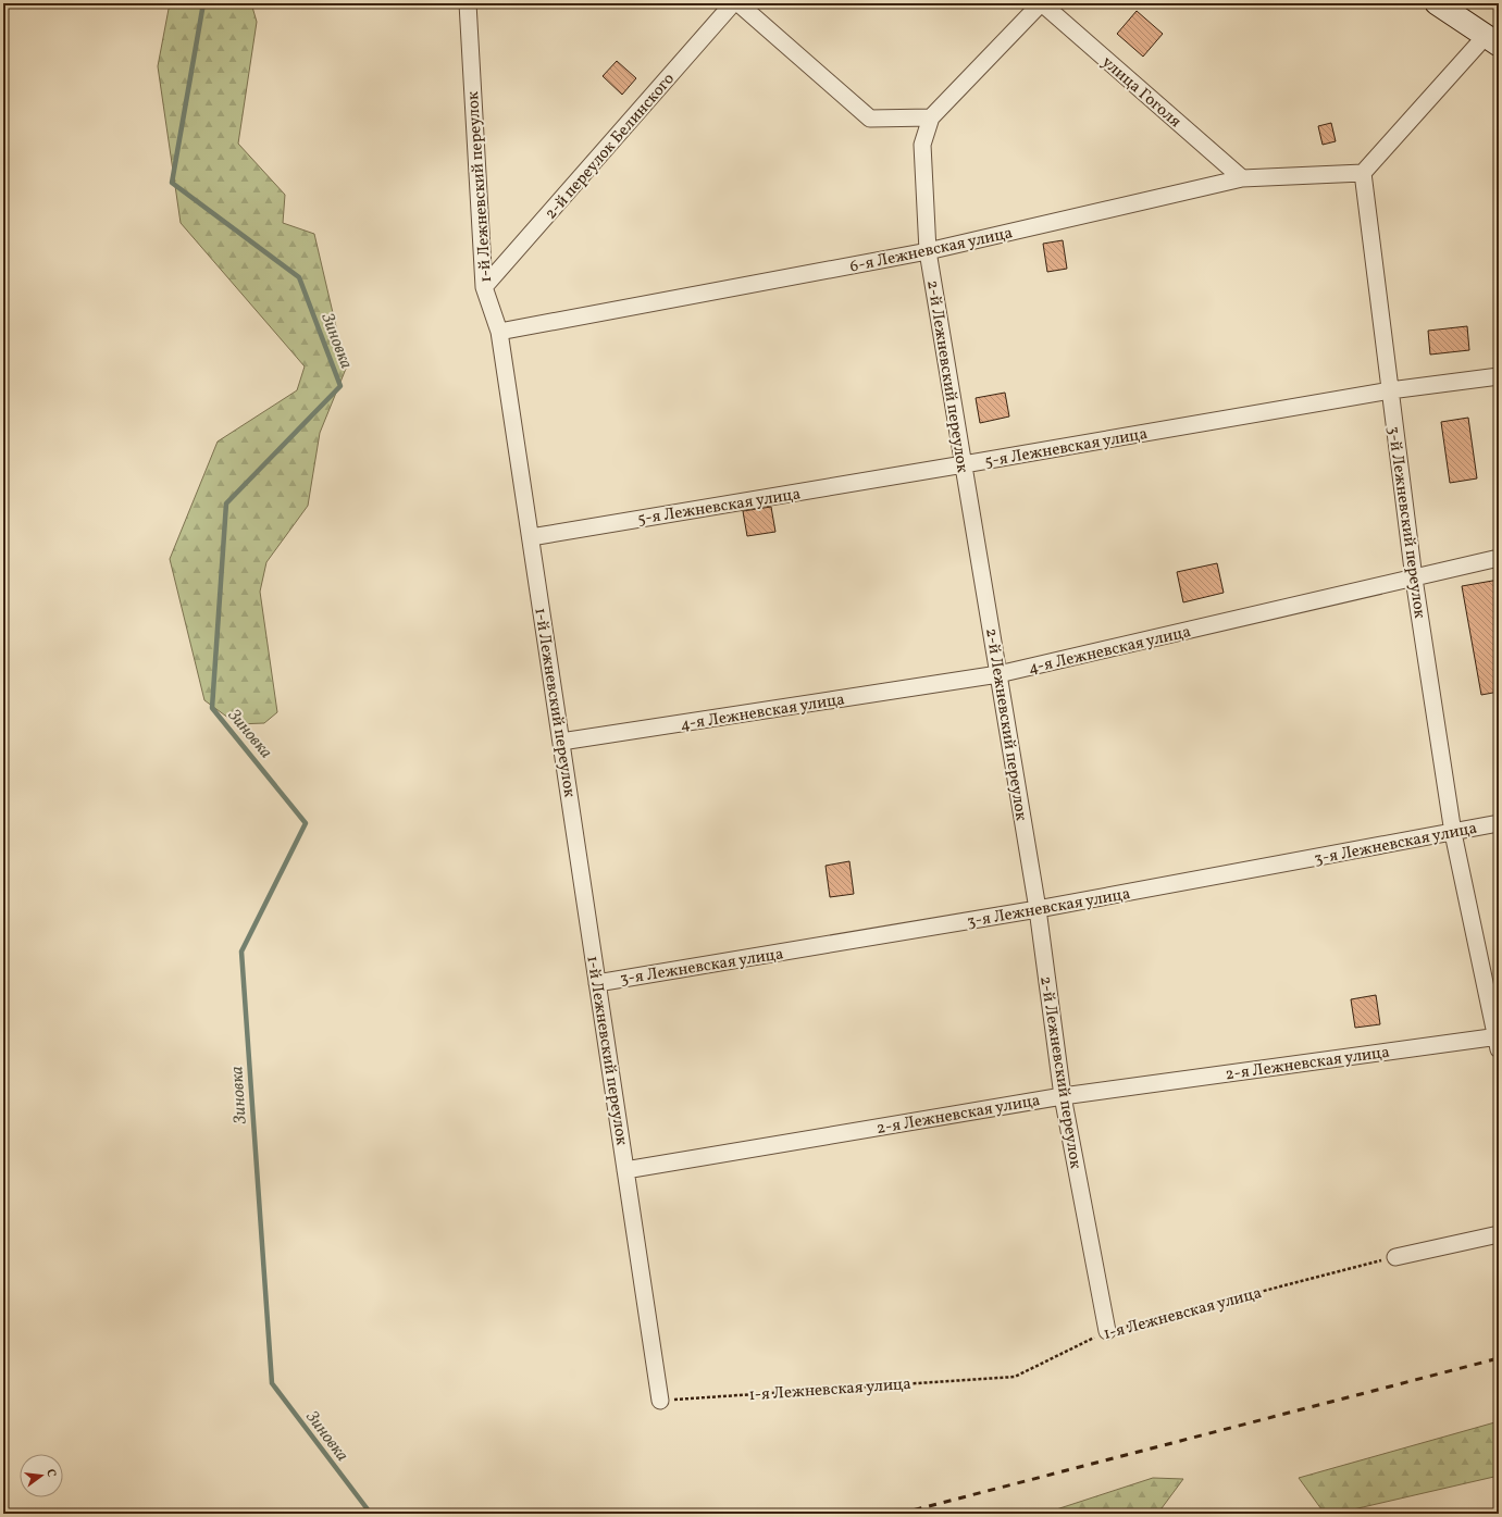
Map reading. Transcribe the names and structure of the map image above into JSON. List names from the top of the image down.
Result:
{
  "streets": {
    "street": [
      "улица Гоголя",
      "2-й переулок Белинского",
      "1-й Лежневский переулок",
      "6-я Лежневская улица",
      "2-й Лежневский переулок",
      "5-я Лежневская улица",
      "3-й Лежневский переулок",
      "4-я Лежневская улица",
      "3-я Лежневская улица",
      "2-я Лежневская улица"
    ],
    "path": ["1-я Лежневская улица"]
  },
  "crossings": [
    ["улица Гоголя", "6-я Лежневская улица"],
    ["2-й переулок Белинского", "1-й Лежневский переулок"],
    ["1-й Лежневский переулок", "6-я Лежневская улица"],
    ["1-й Лежневский переулок", "5-я Лежневская улица"],
    ["1-й Лежневский переулок", "4-я Лежневская улица"],
    ["1-й Лежневский переулок", "3-я Лежневская улица"],
    ["1-й Лежневский переулок", "2-я Лежневская улица"],
    ["1-й Лежневский переулок", "1-я Лежневская улица"],
    ["6-я Лежневская улица", "2-й Лежневский переулок"],
    ["6-я Лежневская улица", "3-й Лежневский переулок"],
    ["2-й Лежневский переулок", "5-я Лежневская улица"],
    ["2-й Лежневский переулок", "4-я Лежневская улица"],
    ["2-й Лежневский переулок", "3-я Лежневская улица"],
    ["2-й Лежневский переулок", "2-я Лежневская улица"],
    ["2-й Лежневский переулок", "1-я Лежневская улица"],
    ["5-я Лежневская улица", "3-й Лежневский переулок"],
    ["3-й Лежневский переулок", "4-я Лежневская улица"],
    ["3-й Лежневский переулок", "3-я Лежневская улица"],
    ["3-й Лежневский переулок", "2-я Лежневская улица"]
  ],
  "water": ["Зиновка"],
  "north": "right"
}
